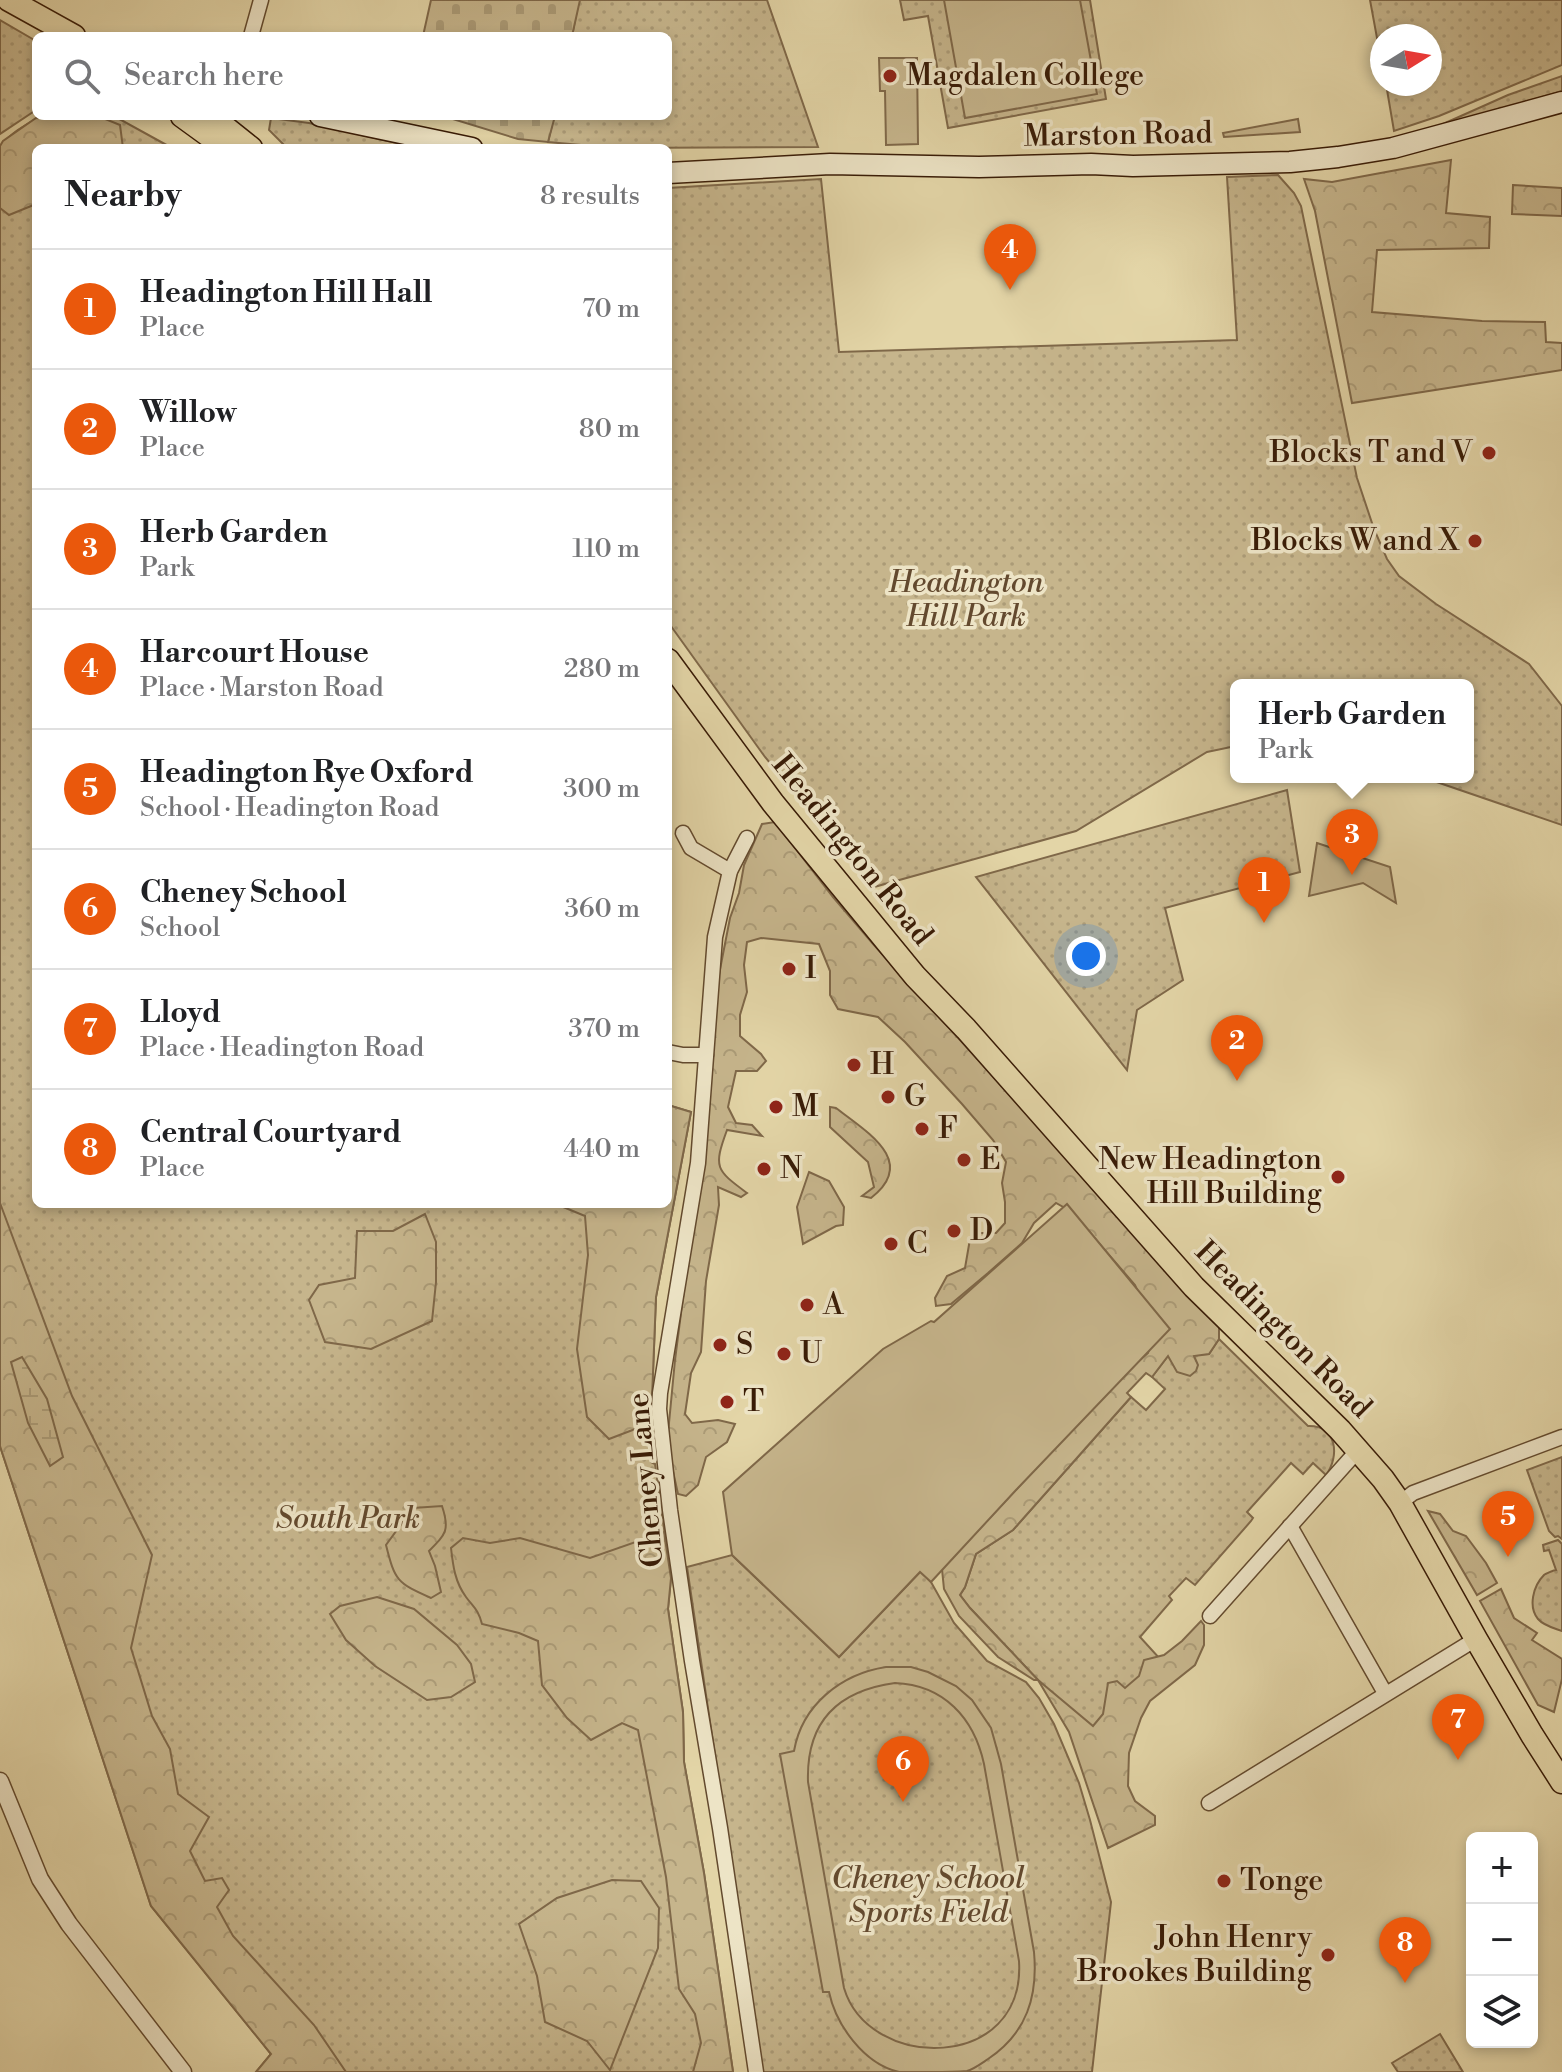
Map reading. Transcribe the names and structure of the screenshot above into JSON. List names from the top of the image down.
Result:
{
  "streets": {
    "main road": ["Marston Road", "Headington Road"],
    "street": ["Cheney Lane"]
  },
  "parks": ["Headington Hill Park", "South Park", "Cheney School Sports Field"],
  "places": [
    "Magdalen College",
    "Blocks T and V",
    "Blocks W and X",
    "I",
    "H",
    "G",
    "M",
    "F",
    "E",
    "N",
    "New Headington Hill Building",
    "D",
    "C",
    "A",
    "S",
    "U",
    "T",
    "Tonge",
    "John Henry Brookes Building"
  ],
  "north": "right",
  "page": {
    "search": "Search here",
    "heading": ["Nearby", "8 results"],
    "pins": [
      "4",
      "3",
      "1",
      "2",
      "5",
      "7",
      "6",
      "8"
    ],
    "list": [
      {
        "mark": "1",
        "name": "Headington Hill Hall",
        "note": "Place",
        "value": "70 m"
      },
      {
        "mark": "2",
        "name": "Willow",
        "note": "Place",
        "value": "80 m"
      },
      {
        "mark": "3",
        "name": "Herb Garden",
        "note": "Park",
        "value": "110 m"
      },
      {
        "mark": "4",
        "name": "Harcourt House",
        "note": "Place · Marston Road",
        "value": "280 m"
      },
      {
        "mark": "5",
        "name": "Headington Rye Oxford",
        "note": "School · Headington Road",
        "value": "300 m"
      },
      {
        "mark": "6",
        "name": "Cheney School",
        "note": "School",
        "value": "360 m"
      },
      {
        "mark": "7",
        "name": "Lloyd",
        "note": "Place · Headington Road",
        "value": "370 m"
      },
      {
        "mark": "8",
        "name": "Central Courtyard",
        "note": "Place",
        "value": "440 m"
      }
    ],
    "popup": ["Herb Garden", "Park"],
    "map_buttons": ["+", "−"]
  }
}
